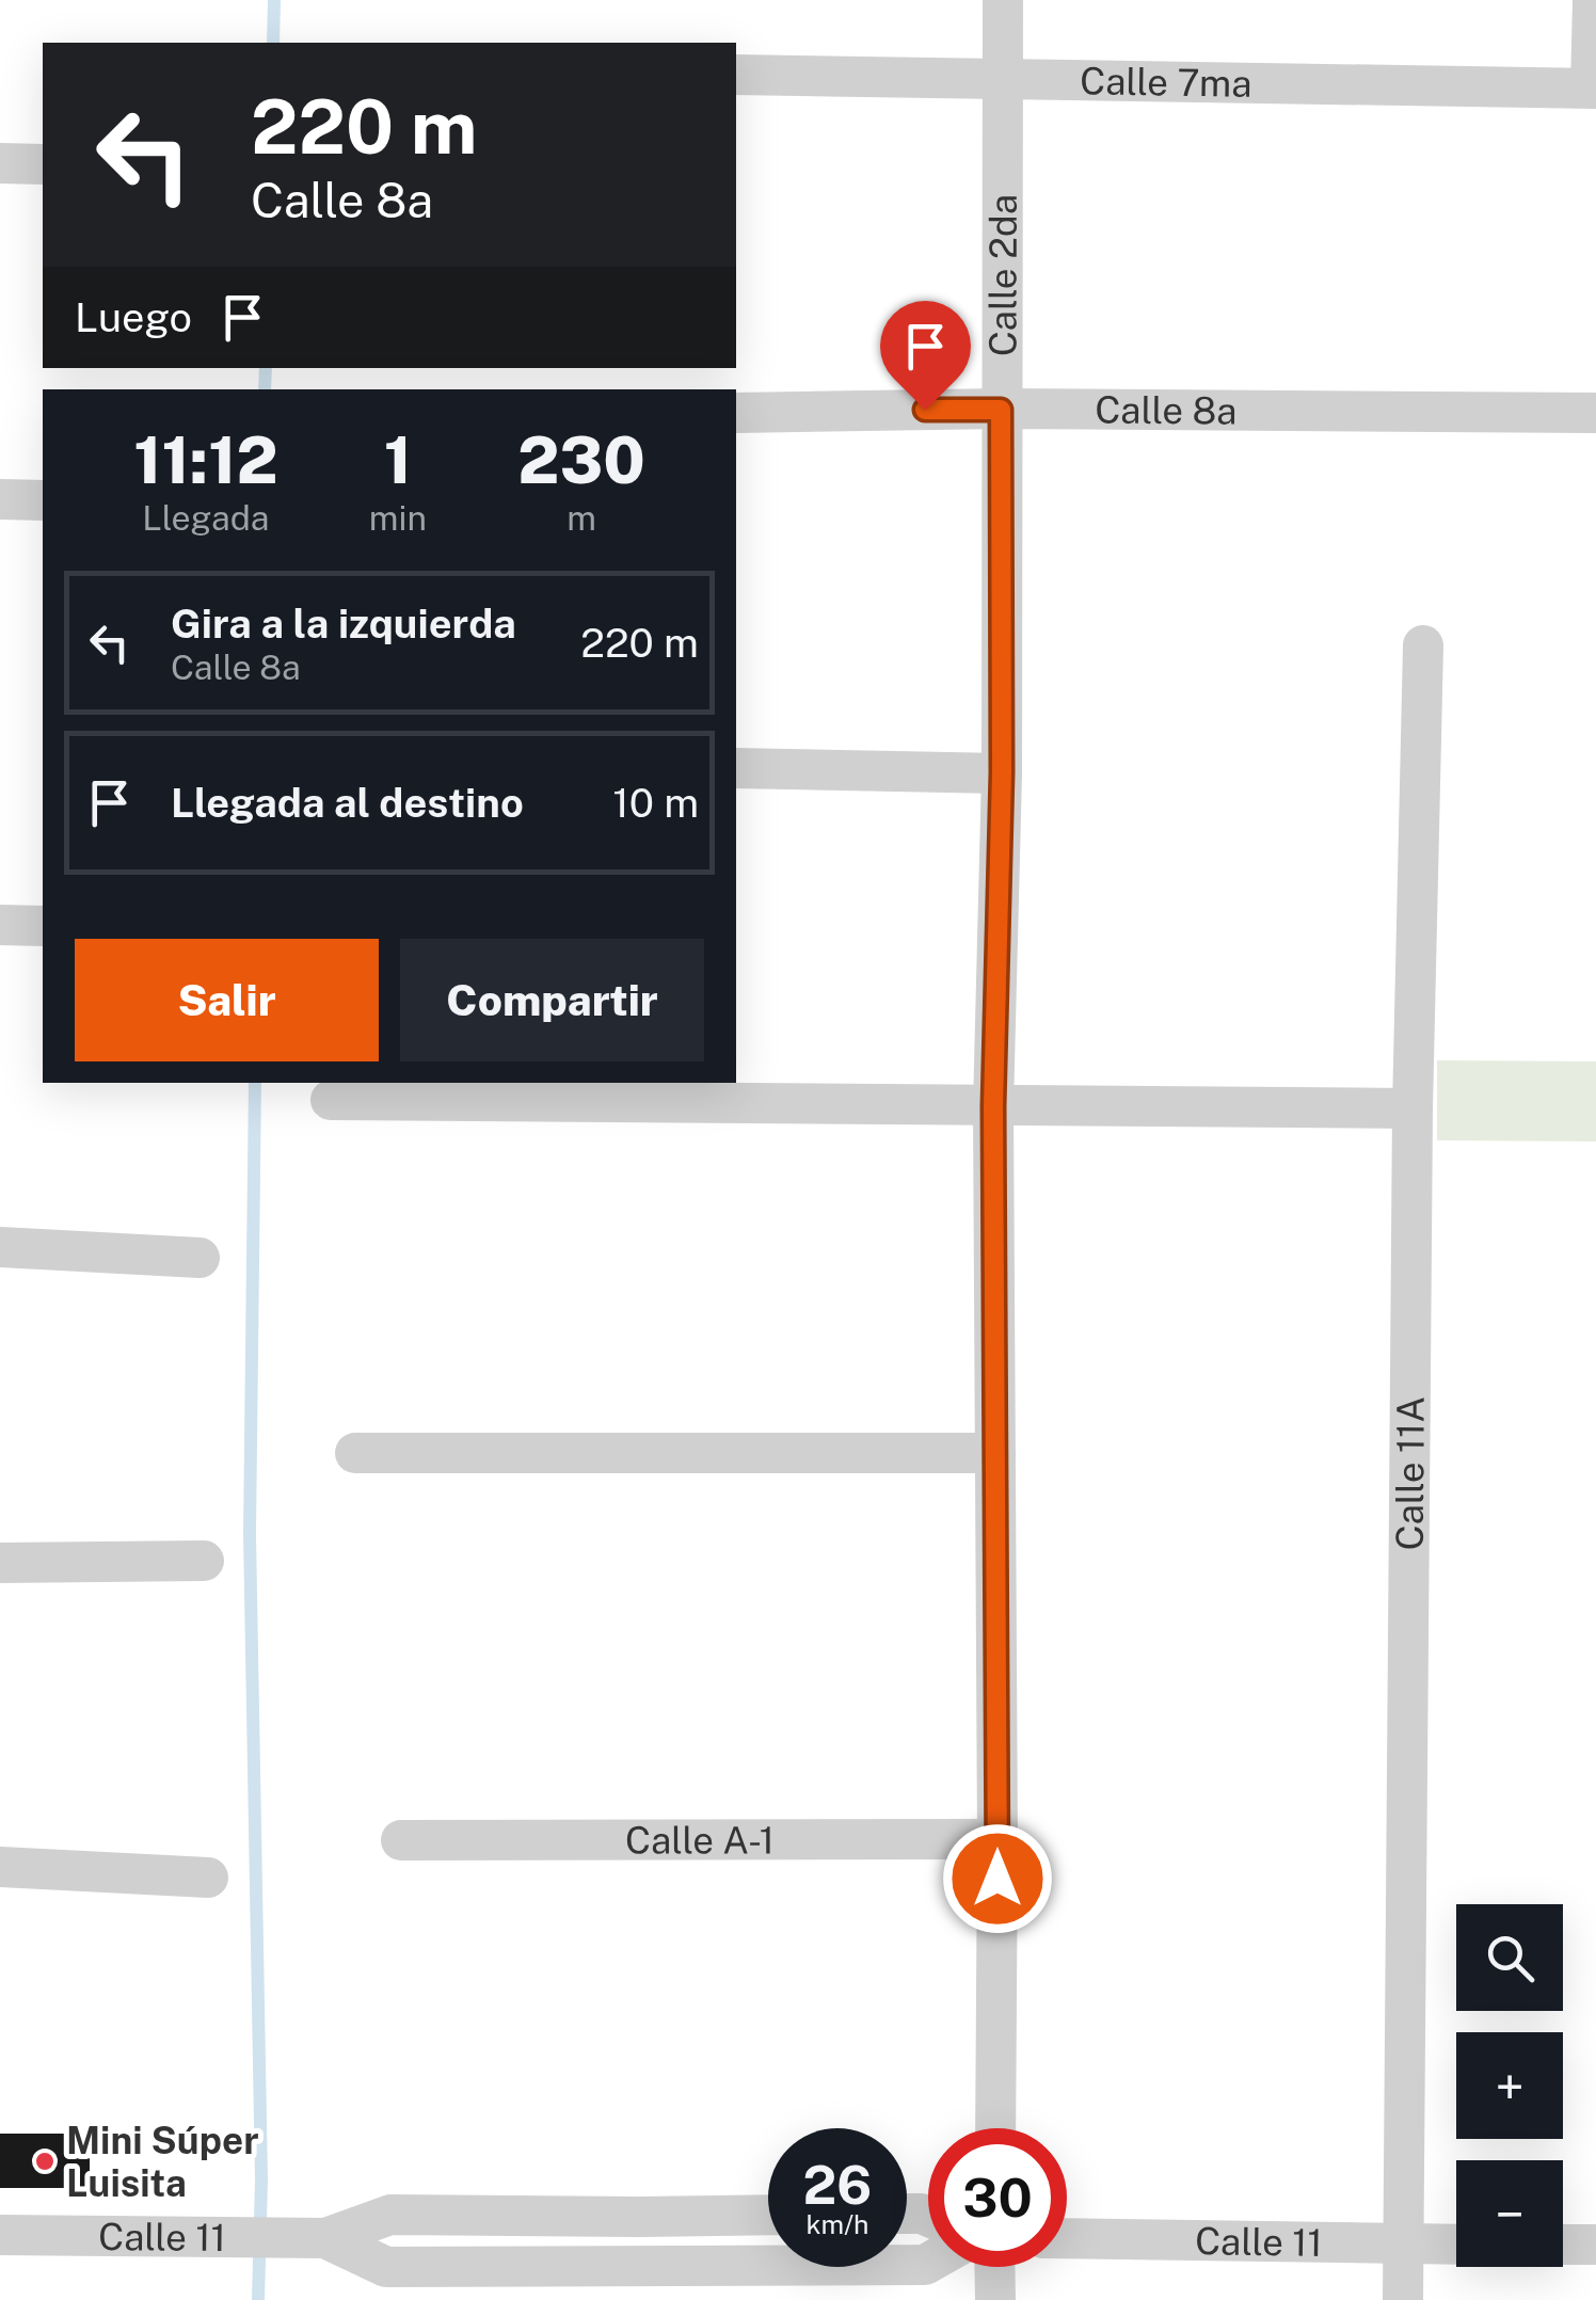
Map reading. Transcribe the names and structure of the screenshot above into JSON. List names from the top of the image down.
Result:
{
  "streets": {
    "street": [
      "Calle 7ma",
      "Calle 2da",
      "Calle 8a",
      "Calle 11A",
      "Calle A-1",
      "Calle 11"
    ]
  },
  "crossings": [
    ["Calle 7ma", "Calle 2da"],
    ["Calle 2da", "Calle 8a"],
    ["Calle 2da", "Calle A-1"],
    ["Calle 11A", "Calle 11"]
  ],
  "places": ["Mini Súper Luisita"],
  "page": {
    "turn": ["220 m", "Calle 8a"],
    "then": "Luego",
    "eta": [
      "11:12",
      "Llegada",
      "1",
      "min",
      "230",
      "m"
    ],
    "list": [
      {
        "name": "Gira a la izquierda",
        "note": "Calle 8a",
        "value": "220 m"
      },
      {
        "name": "Llegada al destino",
        "value": "10 m"
      }
    ],
    "buttons": ["Salir", "Compartir"],
    "map_buttons": ["+", "−"],
    "speed": "26 km/h",
    "limit": "30"
  }
}
